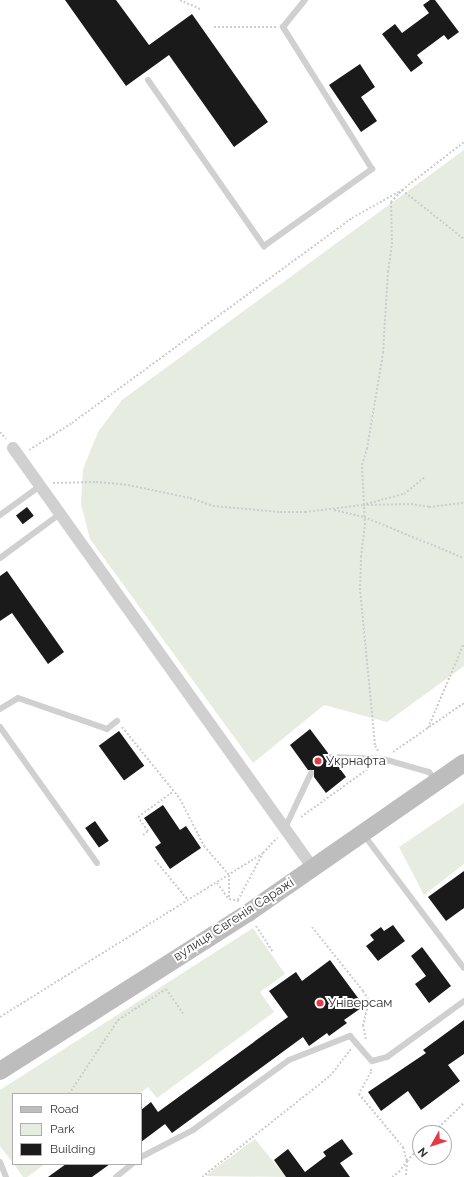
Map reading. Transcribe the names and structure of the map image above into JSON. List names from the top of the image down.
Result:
{
  "streets": {
    "main road": ["вулиця Євгенія Саражі"]
  },
  "places": ["Укрнафта", "Універсам"],
  "legend": ["Road", "Park", "Building"],
  "north": "bottom left"
}
